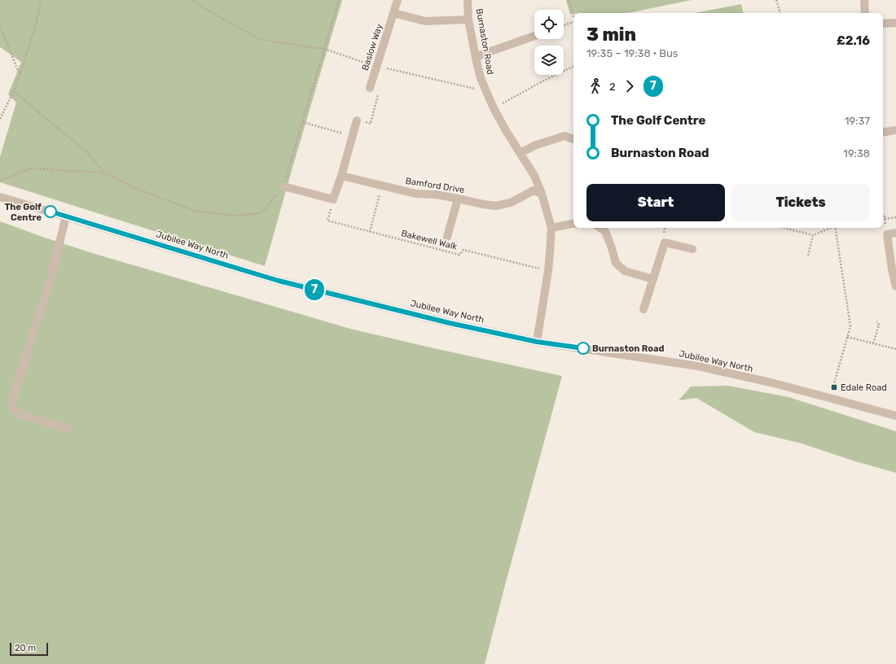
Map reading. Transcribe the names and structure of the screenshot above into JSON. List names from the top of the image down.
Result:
{
  "streets": {
    "street": [
      "Burnaston Road",
      "Baslow Way",
      "Bamford Drive",
      "Jubilee Way North"
    ],
    "path": ["Bakewell Walk"]
  },
  "crossings": [
    ["Burnaston Road", "Bamford Drive"],
    ["Burnaston Road", "Bakewell Walk"],
    ["Burnaston Road", "Jubilee Way North"]
  ],
  "places": {
    "other": ["The Golf Centre", "Burnaston Road"],
    "transit": ["Edale Road"]
  },
  "lines": ["bus line 7"],
  "scale_bar": "20 m",
  "page": {
    "on_map": "7",
    "heading": ["3 min", "19:35 – 19:38 · Bus", "£2.16"],
    "legs": ["2", "7"],
    "list": [
      {
        "name": "The Golf Centre",
        "value": "19:37"
      },
      {
        "name": "Burnaston Road",
        "value": "19:38"
      }
    ],
    "buttons": ["Start", "Tickets"],
    "scale": "20 m"
  }
}
